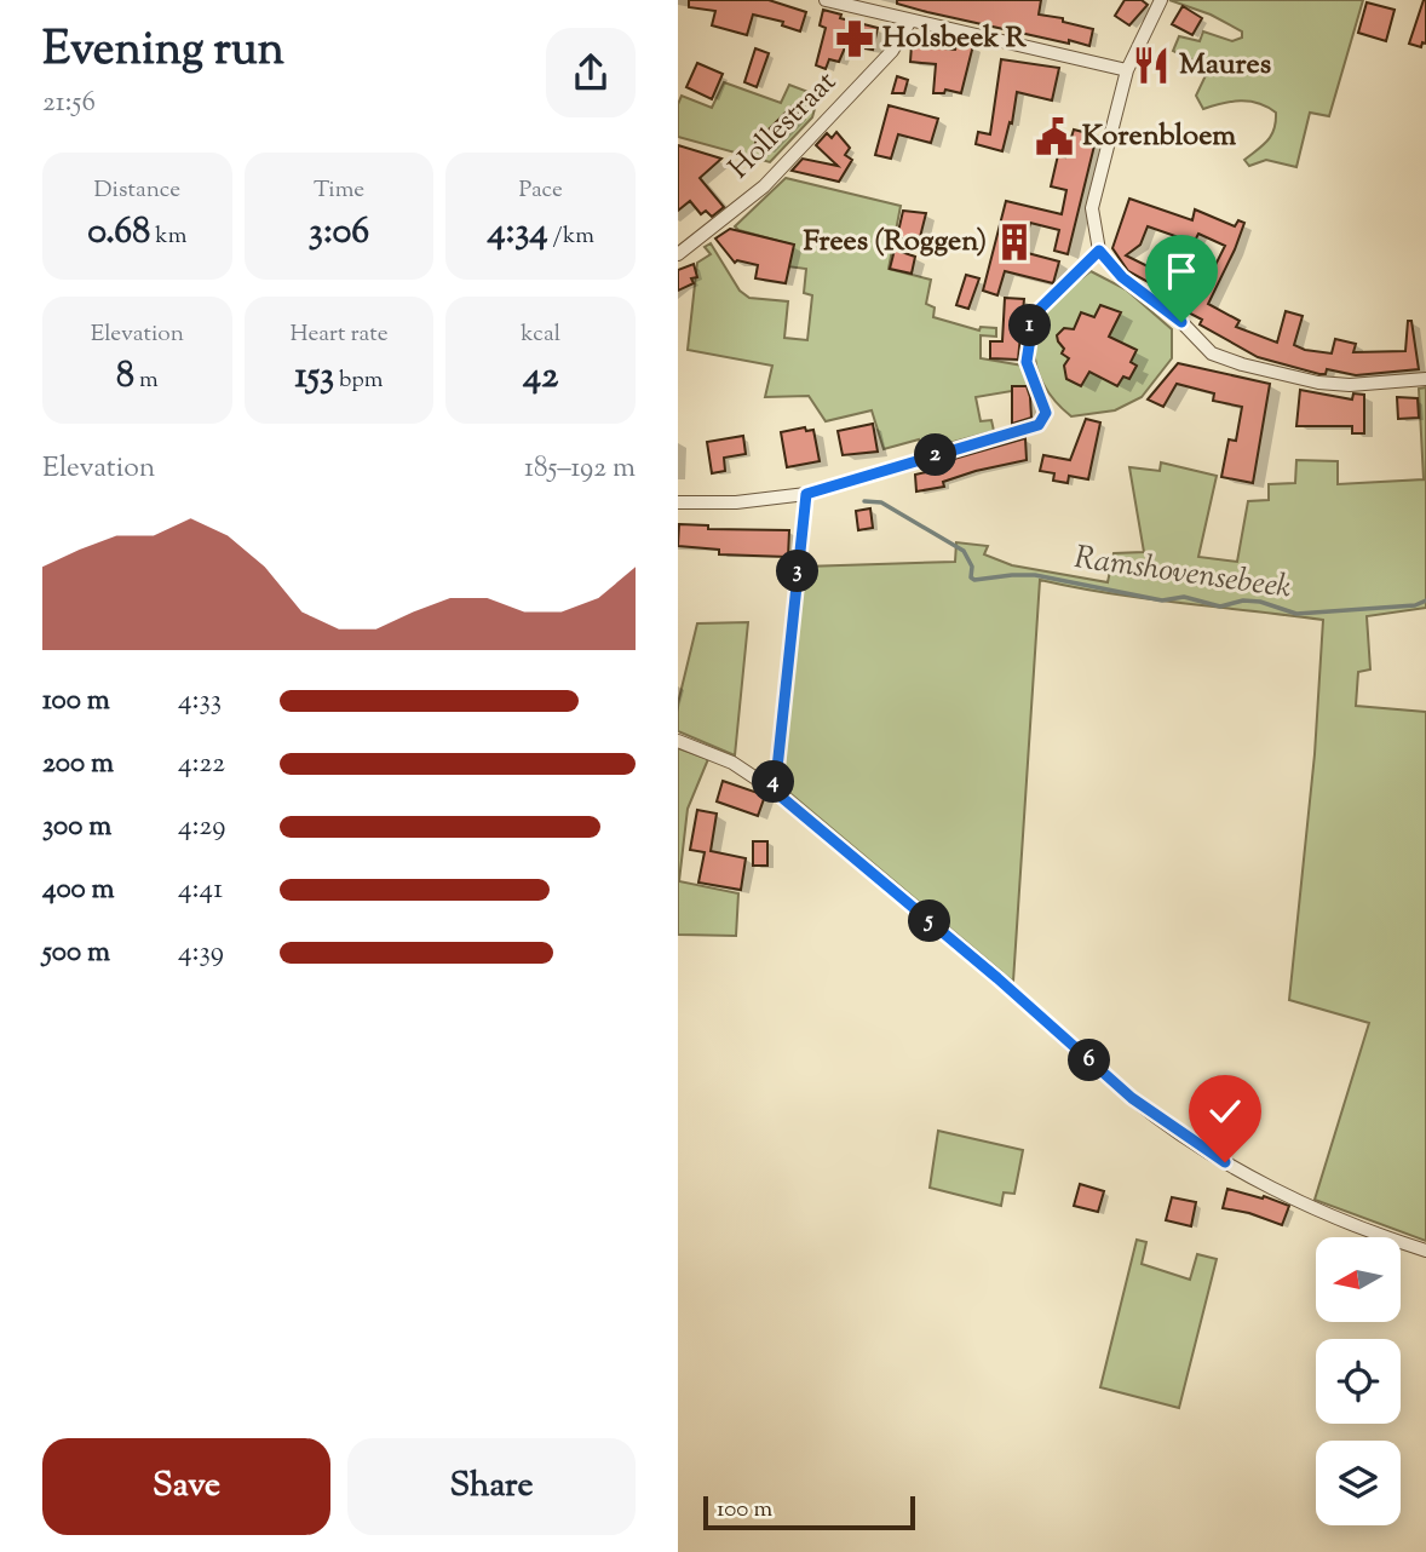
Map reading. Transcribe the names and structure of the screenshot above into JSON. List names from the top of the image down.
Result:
{
  "streets": {
    "street": ["Hollestraat"]
  },
  "water": ["Ramshovensebeek"],
  "places": {
    "pharmacy": ["Holsbeek R"],
    "restaurant": ["Maures"],
    "public building": ["Korenbloem"],
    "building": ["Frees (Roggen)"]
  },
  "scale_bar": "100 m",
  "north": "left",
  "page": {
    "heading": ["Evening run", "21:56"],
    "stats": [
      ["Distance", "0.68 km"],
      ["Time", "3:06"],
      ["Pace", "4:34 /km"],
      ["Elevation", "8 m"],
      ["Heart rate", "153 bpm"],
      ["kcal", "42"]
    ],
    "pins": [
      "1",
      "2",
      "3",
      "4",
      "5",
      "6"
    ],
    "chart": ["Elevation", "185–192 m"],
    "list": [
      {
        "name": "100 m",
        "note": "4:33"
      },
      {
        "name": "200 m",
        "note": "4:22"
      },
      {
        "name": "300 m",
        "note": "4:29"
      },
      {
        "name": "400 m",
        "note": "4:41"
      },
      {
        "name": "500 m",
        "note": "4:39"
      }
    ],
    "buttons": ["Save", "Share"],
    "scale": "100 m"
  }
}
